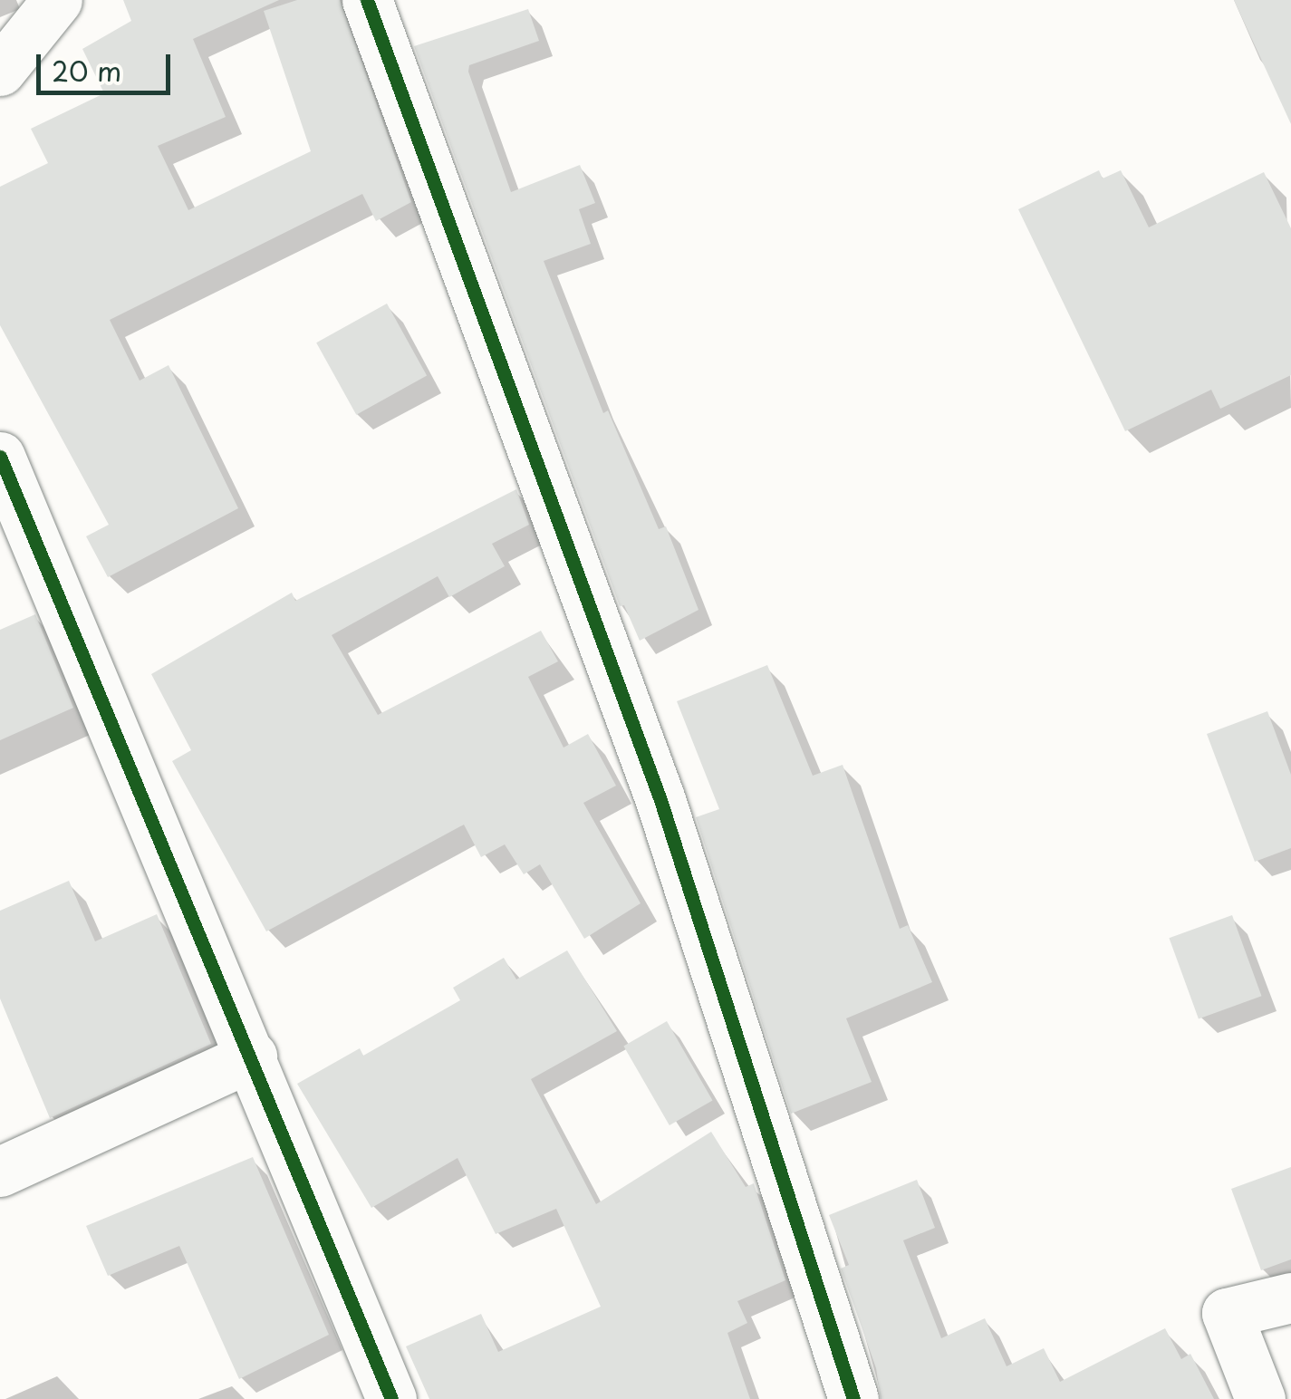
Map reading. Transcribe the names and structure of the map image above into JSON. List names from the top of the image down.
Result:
{
  "scale_bar": "20 m"
}
